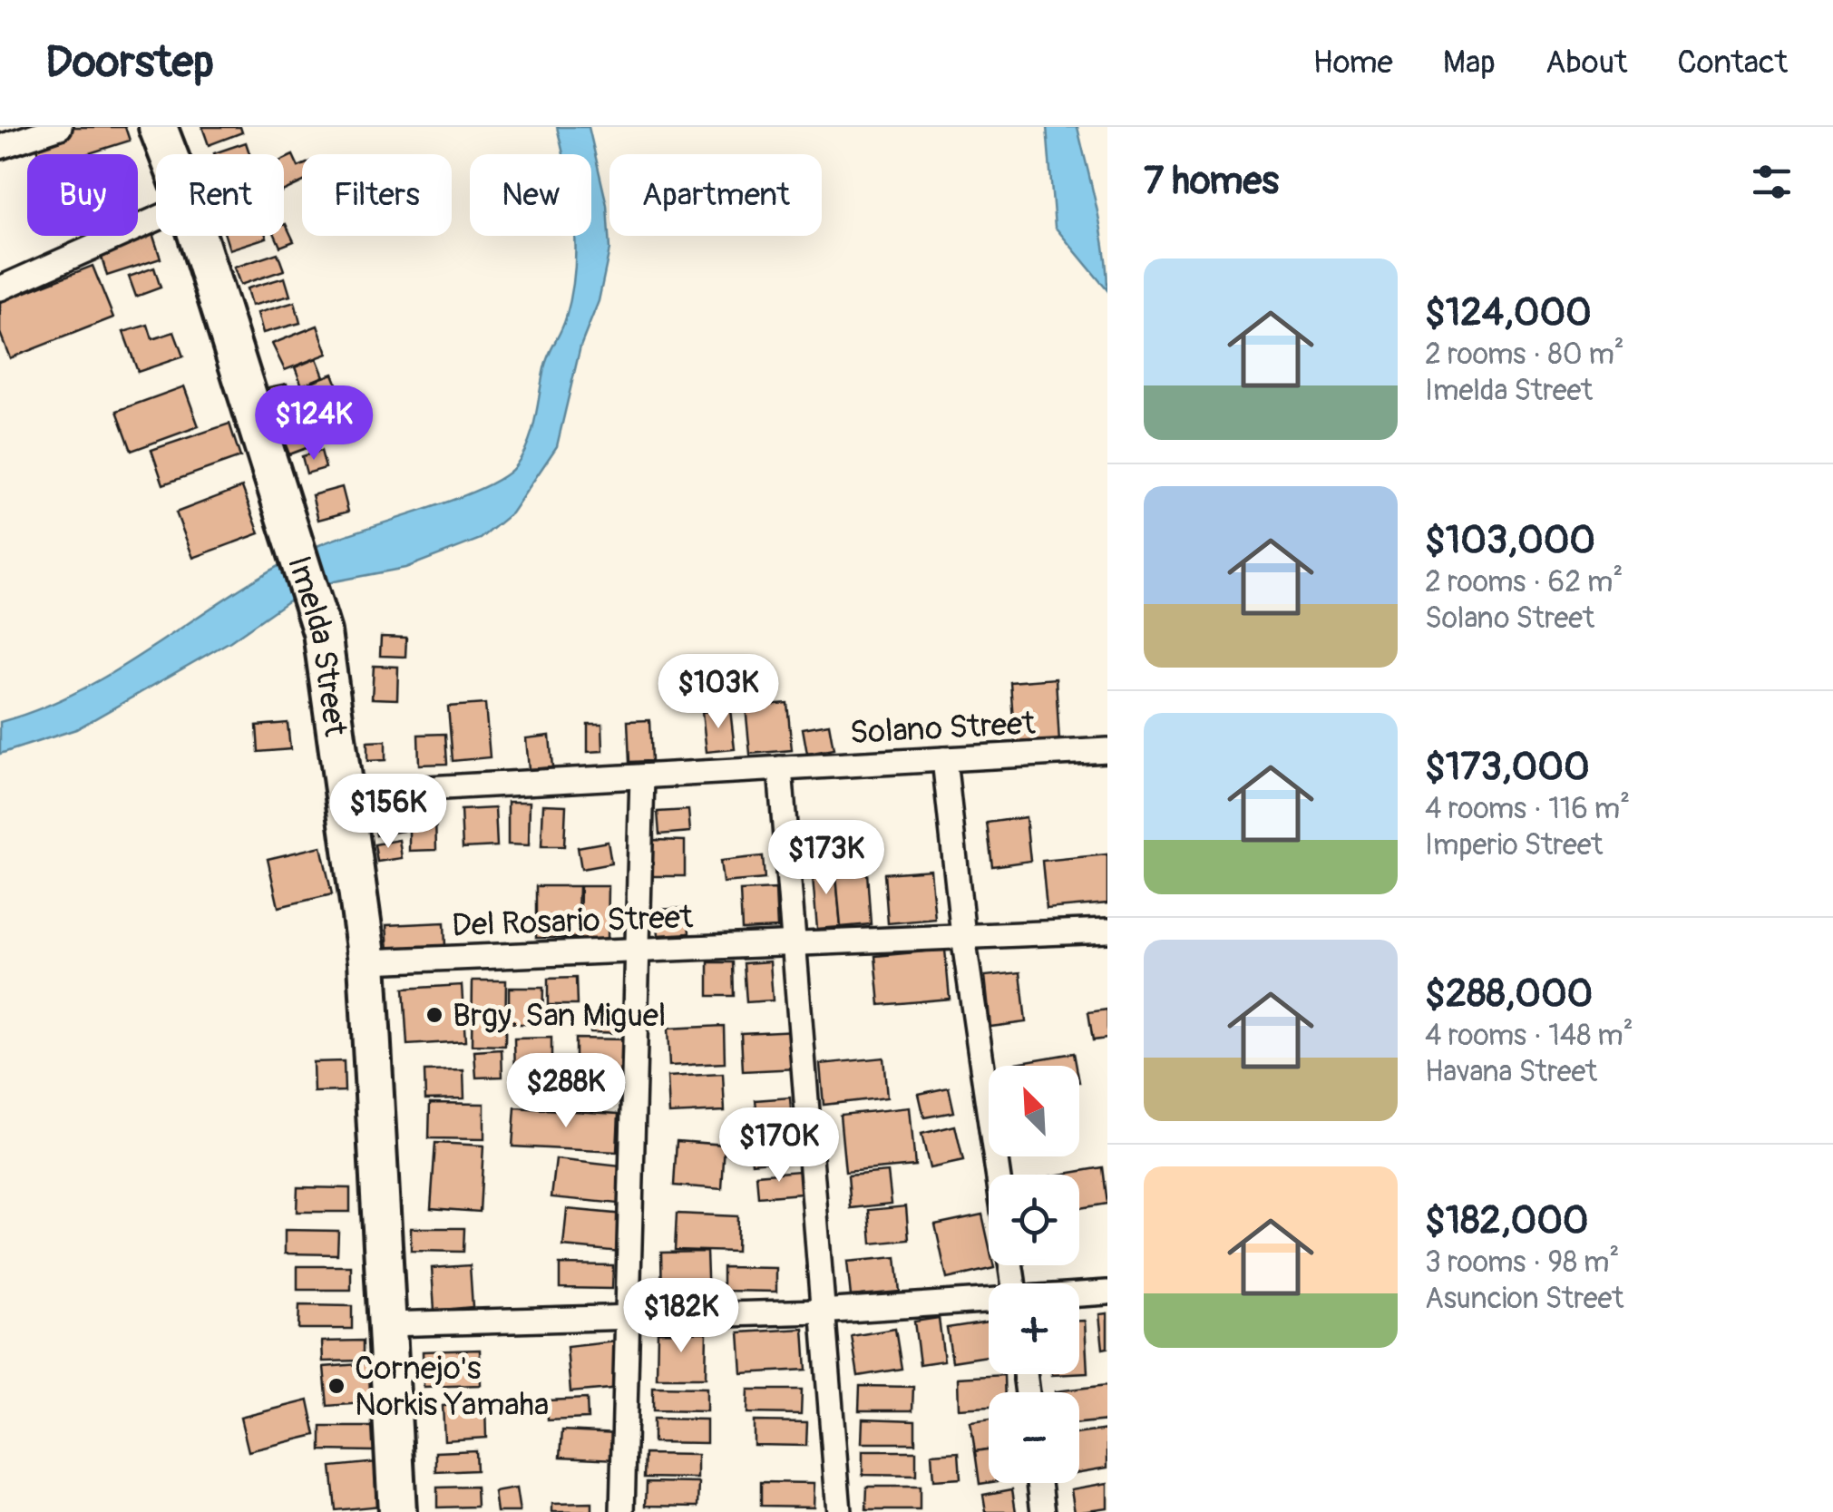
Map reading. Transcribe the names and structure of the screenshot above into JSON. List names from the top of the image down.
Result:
{
  "streets": {
    "main road": ["Imelda Street"],
    "street": ["Solano Street", "Del Rosario Street"]
  },
  "crossings": [
    ["Imelda Street", "Solano Street"],
    ["Imelda Street", "Del Rosario Street"]
  ],
  "places": ["Brgy. San Miguel", "Cornejo's Norkis Yamaha"],
  "north": "top left",
  "page": {
    "header": "Doorstep",
    "nav": [
      "Home",
      "Map",
      "About",
      "Contact"
    ],
    "heading": "7 homes",
    "chip": [
      "Buy",
      "Rent",
      "Filters",
      "New",
      "Apartment"
    ],
    "list": [
      {
        "name": "$124,000",
        "note": "2 rooms · 80 m² · Imelda Street"
      },
      {
        "name": "$103,000",
        "note": "2 rooms · 62 m² · Solano Street"
      },
      {
        "name": "$173,000",
        "note": "4 rooms · 116 m² · Imperio Street"
      },
      {
        "name": "$288,000",
        "note": "4 rooms · 148 m² · Havana Street"
      },
      {
        "name": "$182,000",
        "note": "3 rooms · 98 m² · Asuncion Street"
      }
    ],
    "price": [
      "$124K",
      "$103K",
      "$156K",
      "$173K",
      "$288K",
      "$170K",
      "$182K"
    ],
    "map_buttons": ["+", "−"]
  }
}
